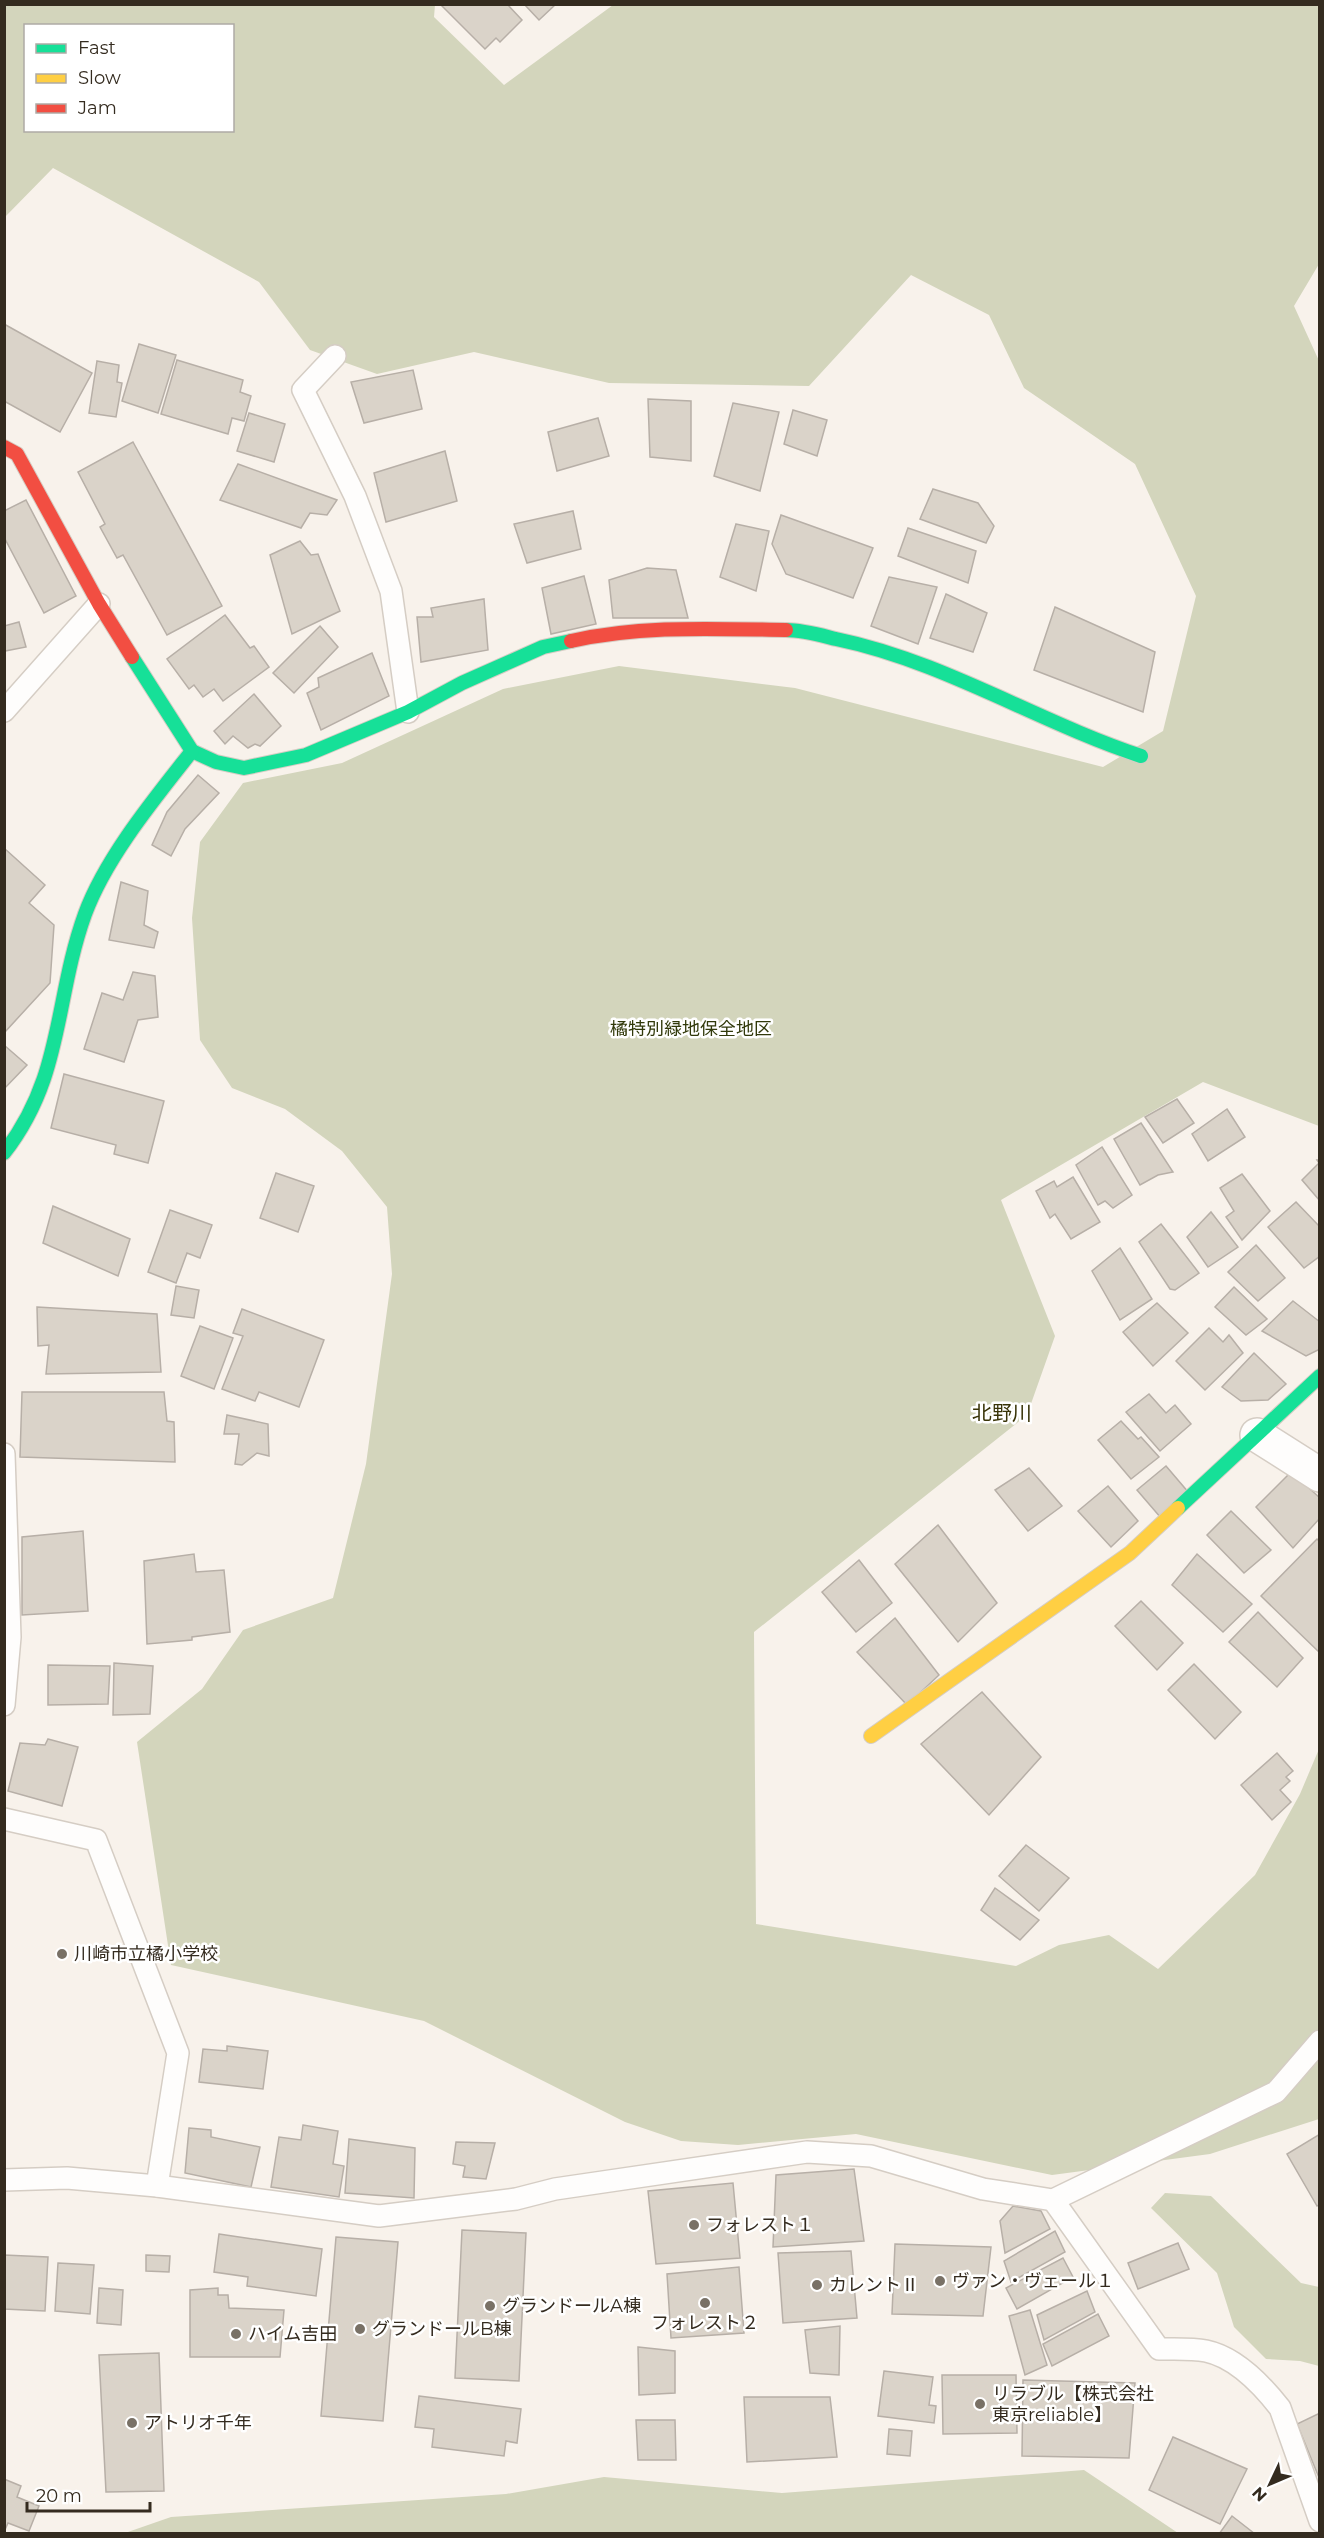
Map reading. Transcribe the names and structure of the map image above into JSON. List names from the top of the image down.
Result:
{
  "districts": ["北野川"],
  "parks": ["橘特別緑地保全地区"],
  "places": [
    "川崎市立橘小学校",
    "フォレスト１",
    "ヴァン・ヴェール１",
    "カレントⅡ",
    "フォレスト２",
    "グランドールA棟",
    "グランドールB棟",
    "ハイム吉田",
    "リラブル【株式会社 東京reliable】",
    "アトリオ千年"
  ],
  "legend": ["Fast", "Slow", "Jam"],
  "scale_bar": "20 m",
  "north": "bottom left"
}
